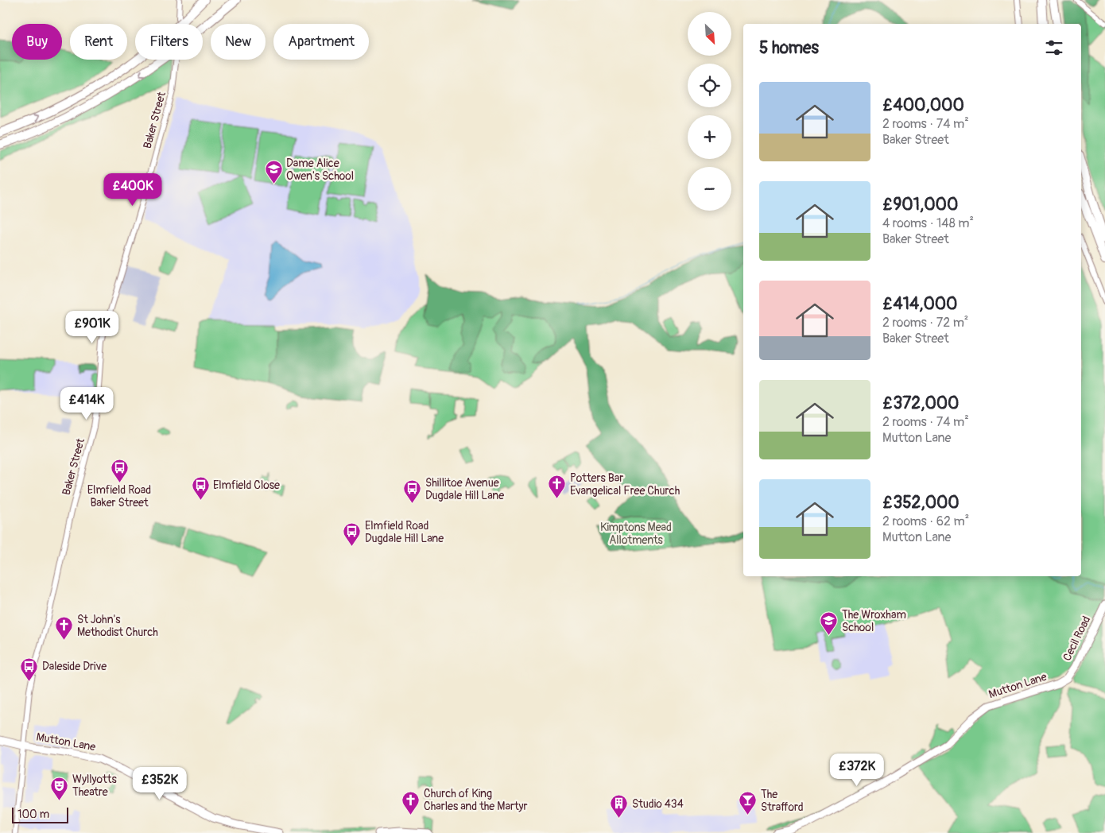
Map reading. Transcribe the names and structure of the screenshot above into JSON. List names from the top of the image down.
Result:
{
  "streets": {
    "main road": ["Cecil Road", "Mutton Lane"],
    "street": ["Baker Street"]
  },
  "crossings": [
    ["Baker Street", "Mutton Lane"],
    ["Cecil Road", "Mutton Lane"]
  ],
  "parks": ["Kimptons Mead Allotments"],
  "places": {
    "school or university": ["Dame Alice Owen's School", "The Wroxham School"],
    "bus stop": [
      "Elmfield Road Baker Street",
      "Elmfield Close",
      "Shillitoe Avenue Dugdale Hill Lane",
      "Elmfield Road Dugdale Hill Lane",
      "Daleside Drive"
    ],
    "church": ["Potters Bar Evangelical Free Church", "St John's Methodist Church", "Church of King Charles and the Martyr"],
    "theatre": ["Wyllyotts Theatre"],
    "bar": ["The Strafford"],
    "building": ["Studio 434"]
  },
  "scale_bar": "100 m",
  "north": "bottom right",
  "page": {
    "map_buttons": ["+", "−"],
    "chip": [
      "Buy",
      "Rent",
      "Filters",
      "New",
      "Apartment"
    ],
    "heading": "5 homes",
    "list": [
      {
        "name": "£400,000",
        "note": "2 rooms · 74 m² · Baker Street"
      },
      {
        "name": "£901,000",
        "note": "4 rooms · 148 m² · Baker Street"
      },
      {
        "name": "£414,000",
        "note": "2 rooms · 72 m² · Baker Street"
      },
      {
        "name": "£372,000",
        "note": "2 rooms · 74 m² · Mutton Lane"
      },
      {
        "name": "£352,000",
        "note": "2 rooms · 62 m² · Mutton Lane"
      }
    ],
    "price": [
      "£400K",
      "£901K",
      "£414K",
      "£372K",
      "£352K"
    ],
    "scale": "100 m"
  }
}
